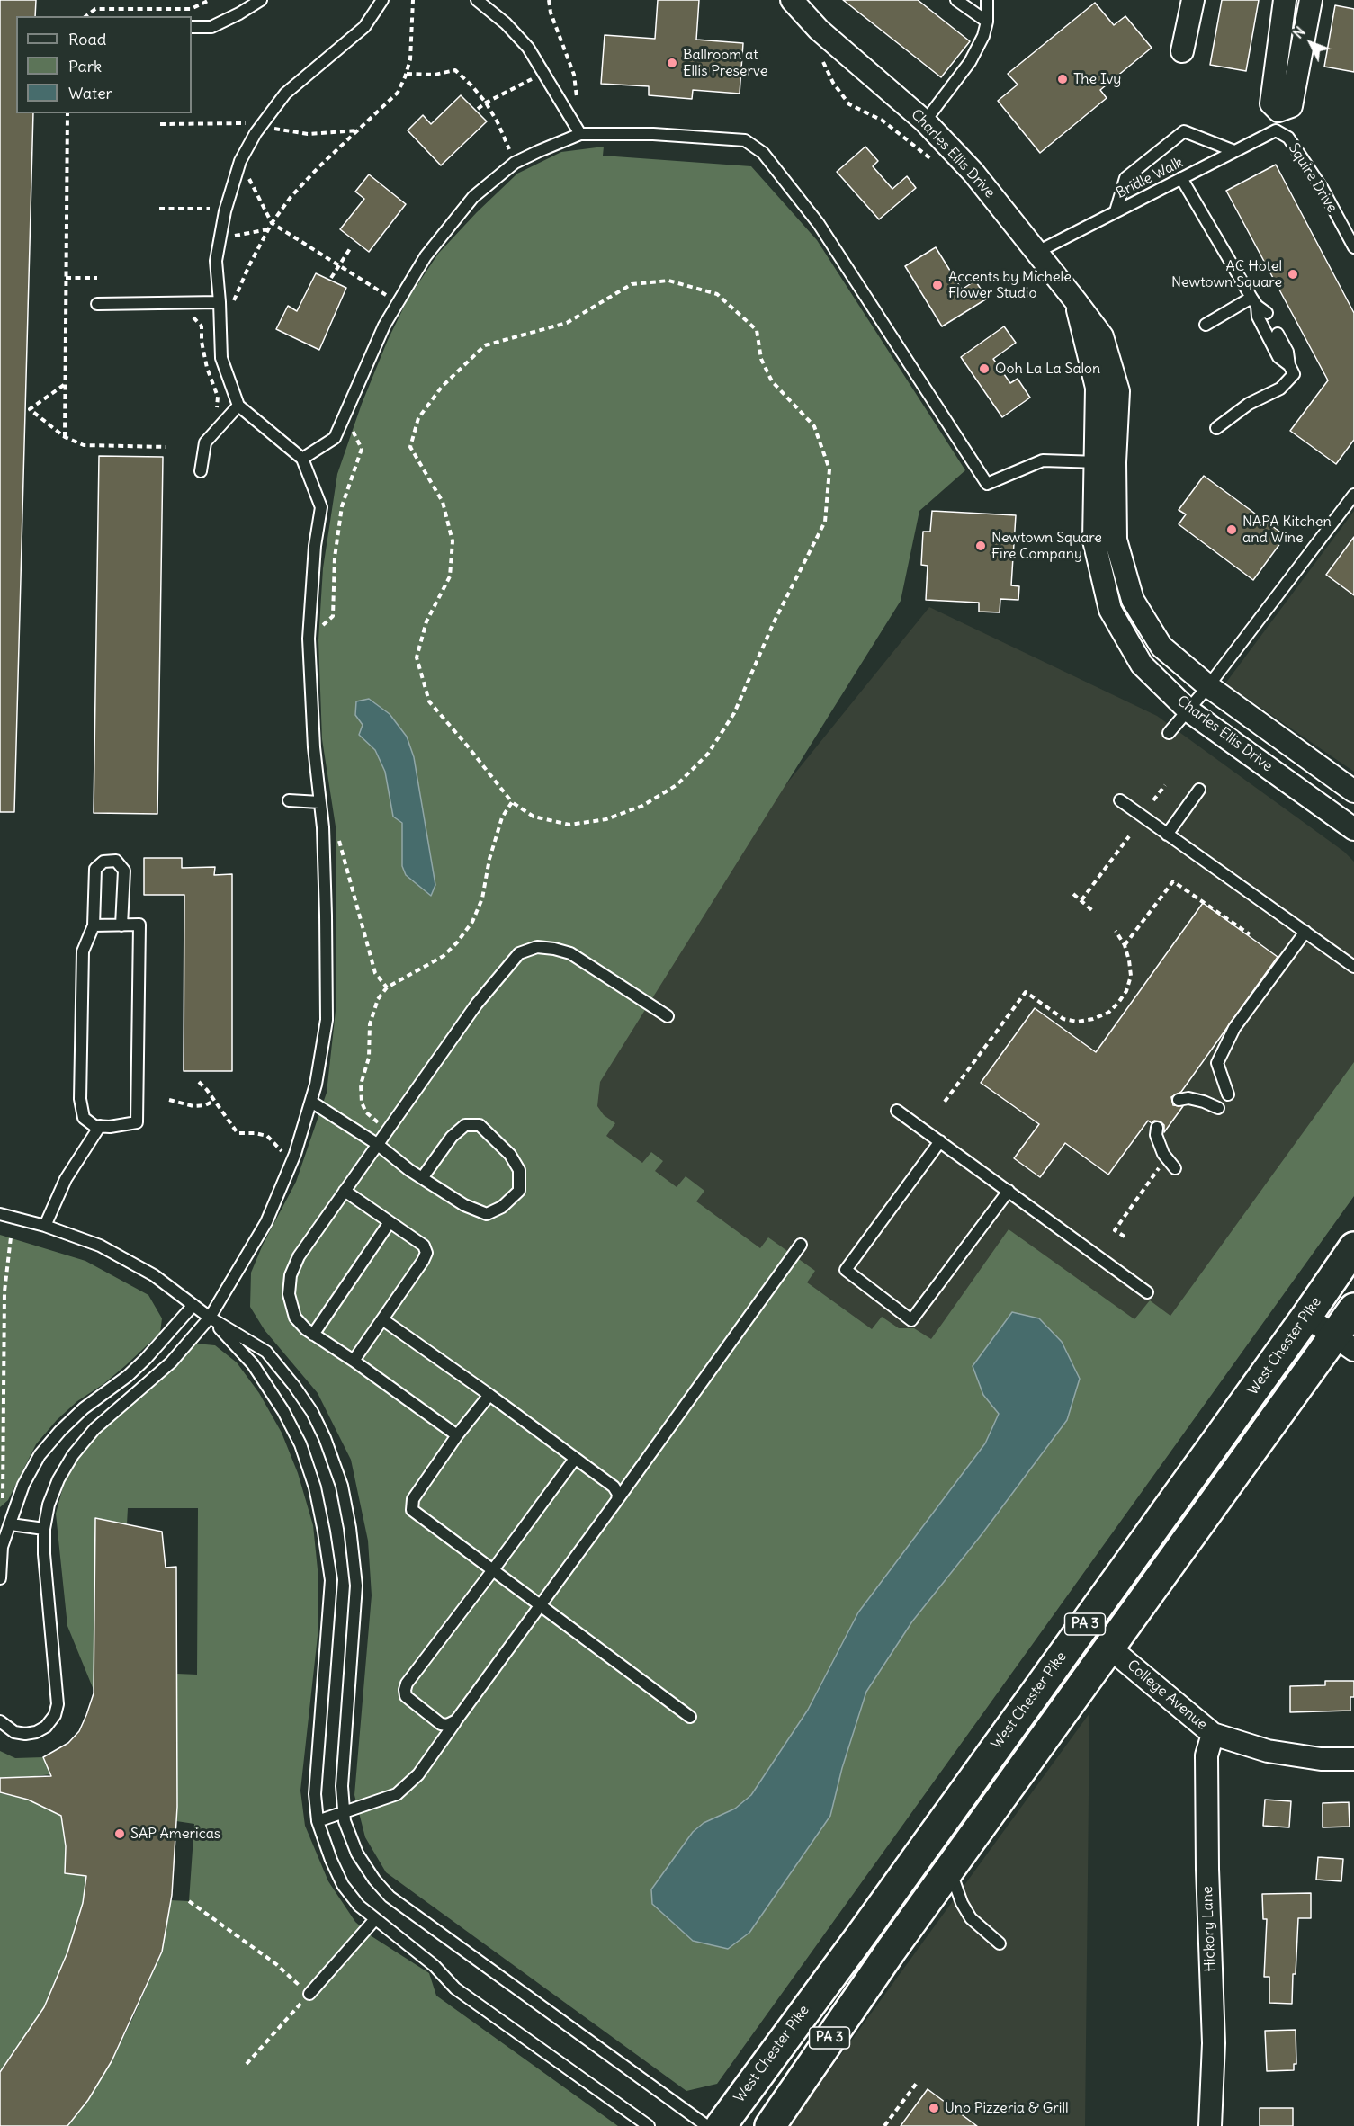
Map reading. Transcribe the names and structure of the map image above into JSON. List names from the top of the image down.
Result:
{
  "streets": {
    "highway": ["West Chester Pike", "PA 3"],
    "street": ["Charles Ellis Drive", "College Avenue", "Hickory Lane"],
    "lane": ["Bridle Walk", "Squire Drive"]
  },
  "crossings": [
    ["Charles Ellis Drive", "Bridle Walk"],
    ["Bridle Walk", "Squire Drive"],
    ["PA 3", "College Avenue"],
    ["College Avenue", "Hickory Lane"]
  ],
  "places": [
    "Ballroom at Ellis Preserve",
    "The Ivy",
    "AC Hotel Newtown Square",
    "Accents by Michele Flower Studio",
    "Ooh La La Salon",
    "NAPA Kitchen and Wine",
    "Newtown Square Fire Company",
    "SAP Americas",
    "Uno Pizzeria & Grill"
  ],
  "legend": ["Road", "Park", "Water"],
  "north": "top left"
}
